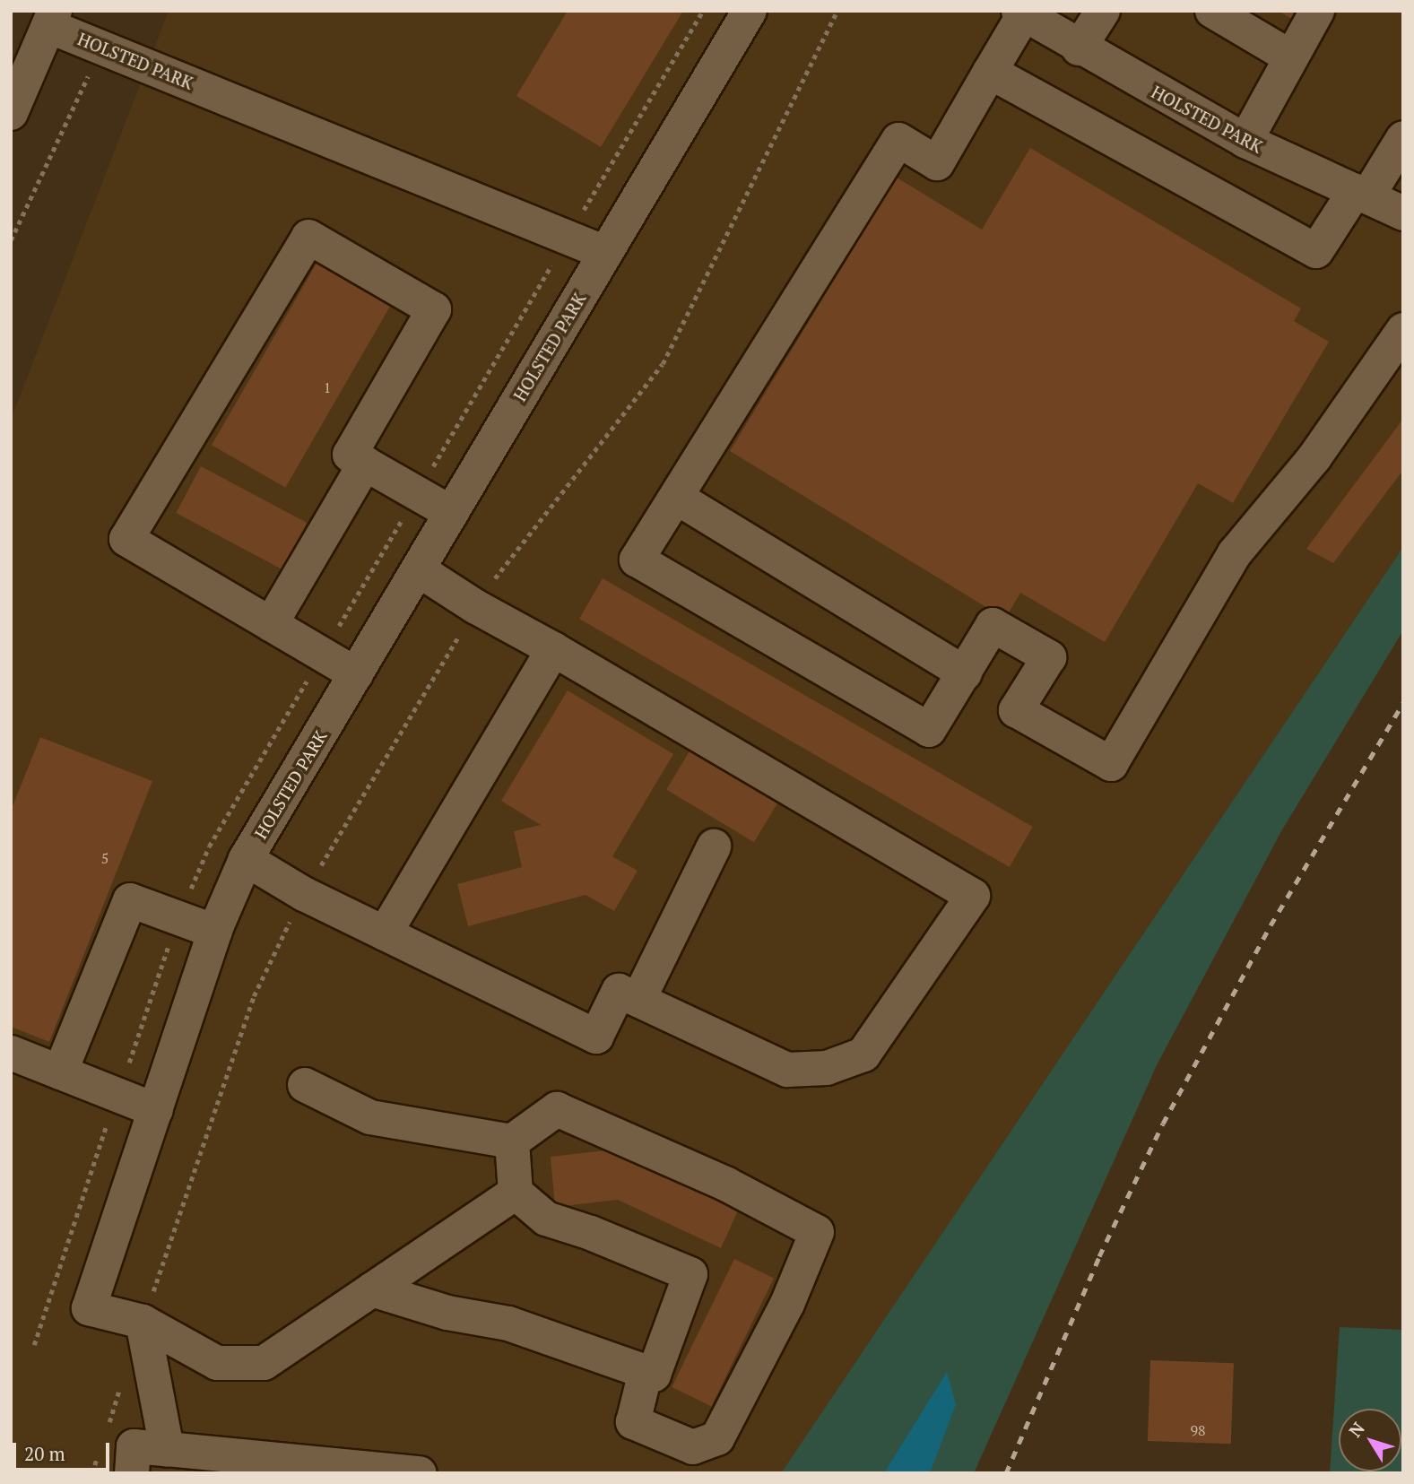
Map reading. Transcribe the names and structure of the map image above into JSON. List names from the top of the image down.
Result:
{
  "streets": {
    "street": ["HOLSTED PARK"]
  },
  "house_numbers": ["1", "5", "98"],
  "scale_bar": "20 m",
  "north": "top left"
}
